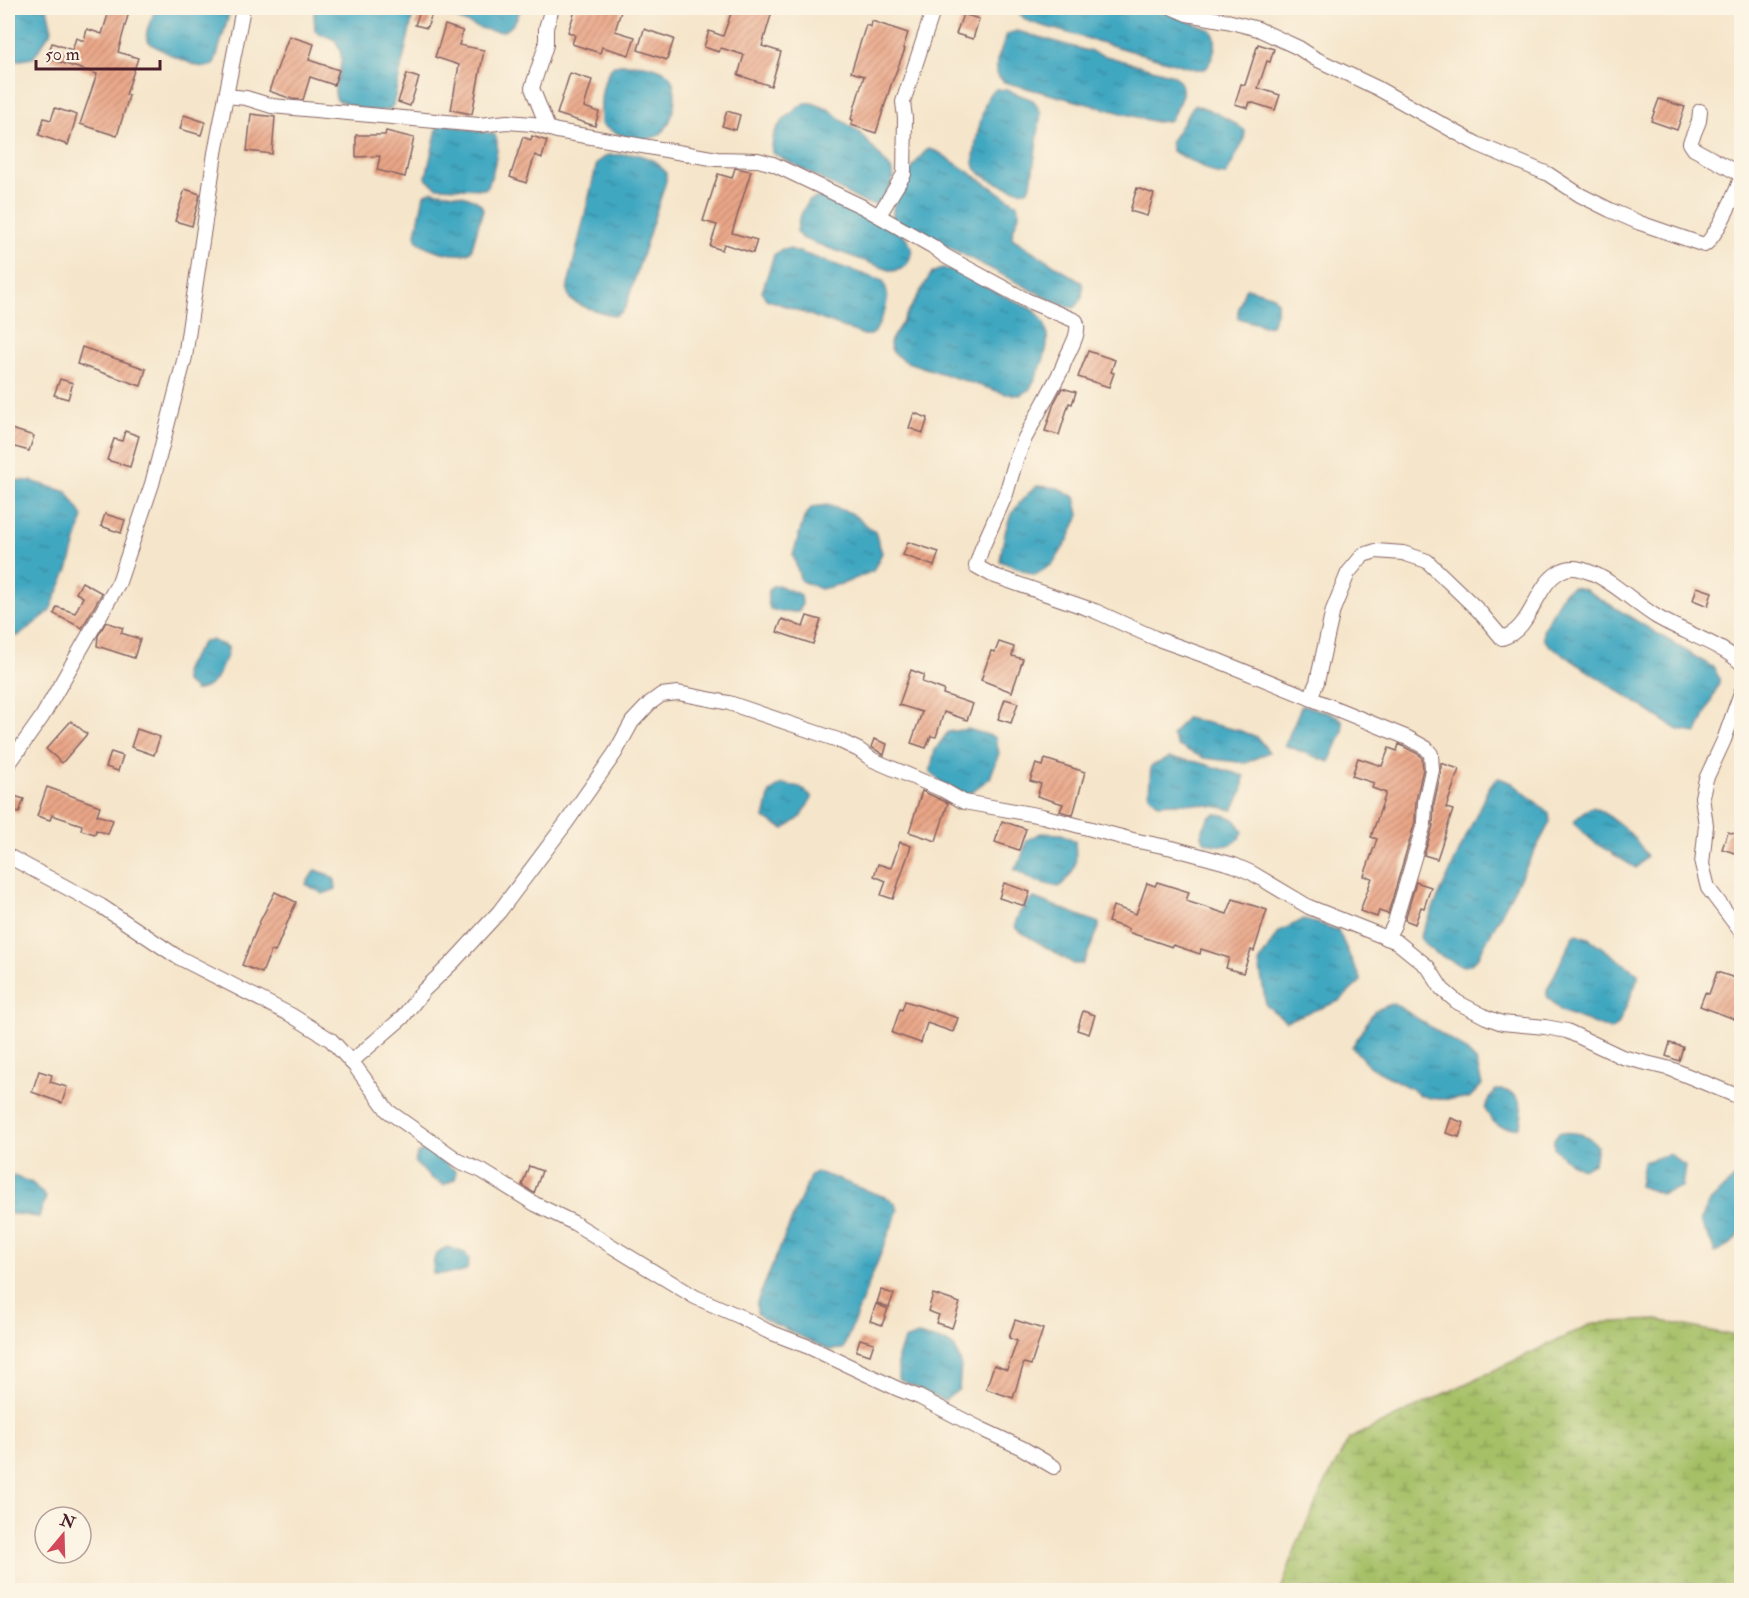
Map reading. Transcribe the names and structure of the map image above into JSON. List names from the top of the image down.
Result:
{
  "scale_bar": "50 m",
  "north": "top"
}
